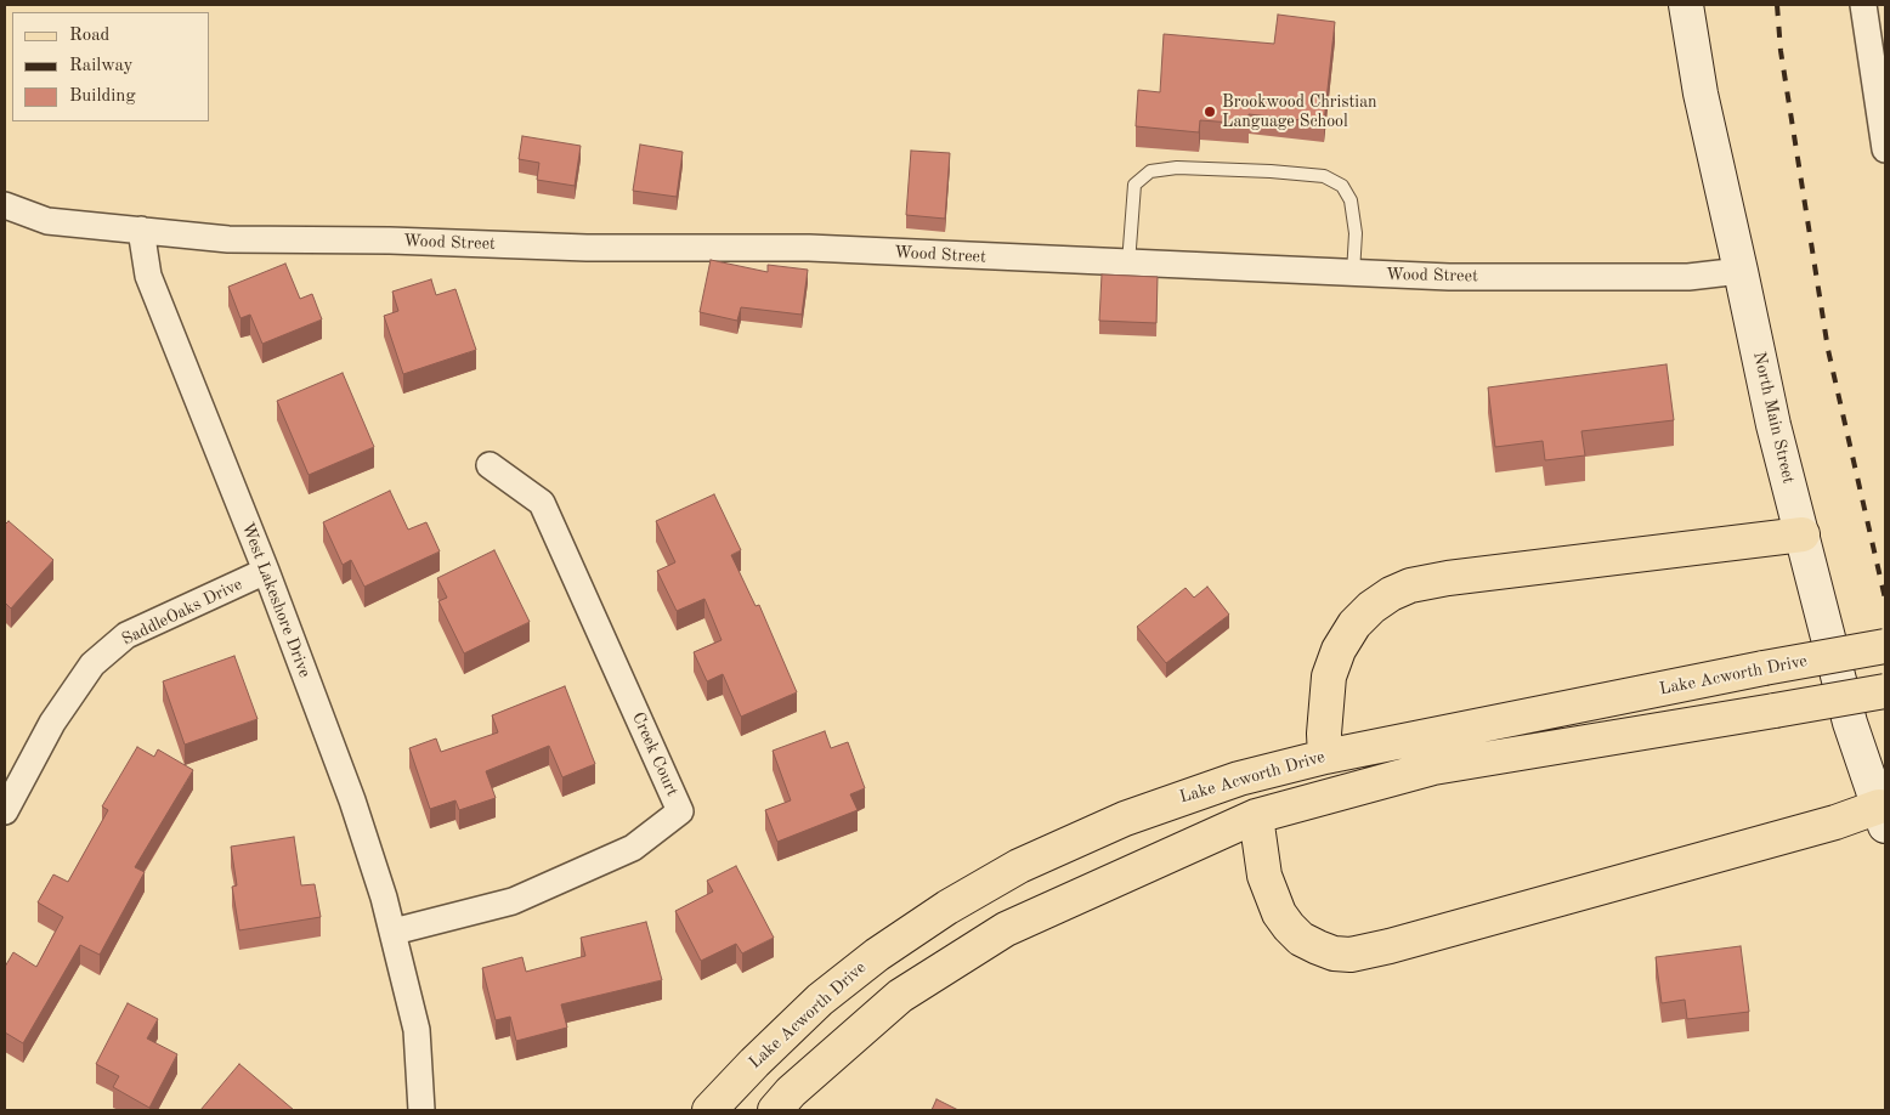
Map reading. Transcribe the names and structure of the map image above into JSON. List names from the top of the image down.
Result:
{
  "streets": {
    "main road": ["North Main Street", "Lake Acworth Drive"],
    "street": [
      "Wood Street",
      "West Lakeshore Drive",
      "SaddleOaks Drive",
      "Creek Court"
    ]
  },
  "crossings": [
    ["Wood Street", "North Main Street"],
    ["Wood Street", "West Lakeshore Drive"],
    ["West Lakeshore Drive", "SaddleOaks Drive"],
    ["West Lakeshore Drive", "Creek Court"]
  ],
  "places": ["Brookwood Christian Language School"],
  "legend": ["Road", "Railway", "Building"]
}
